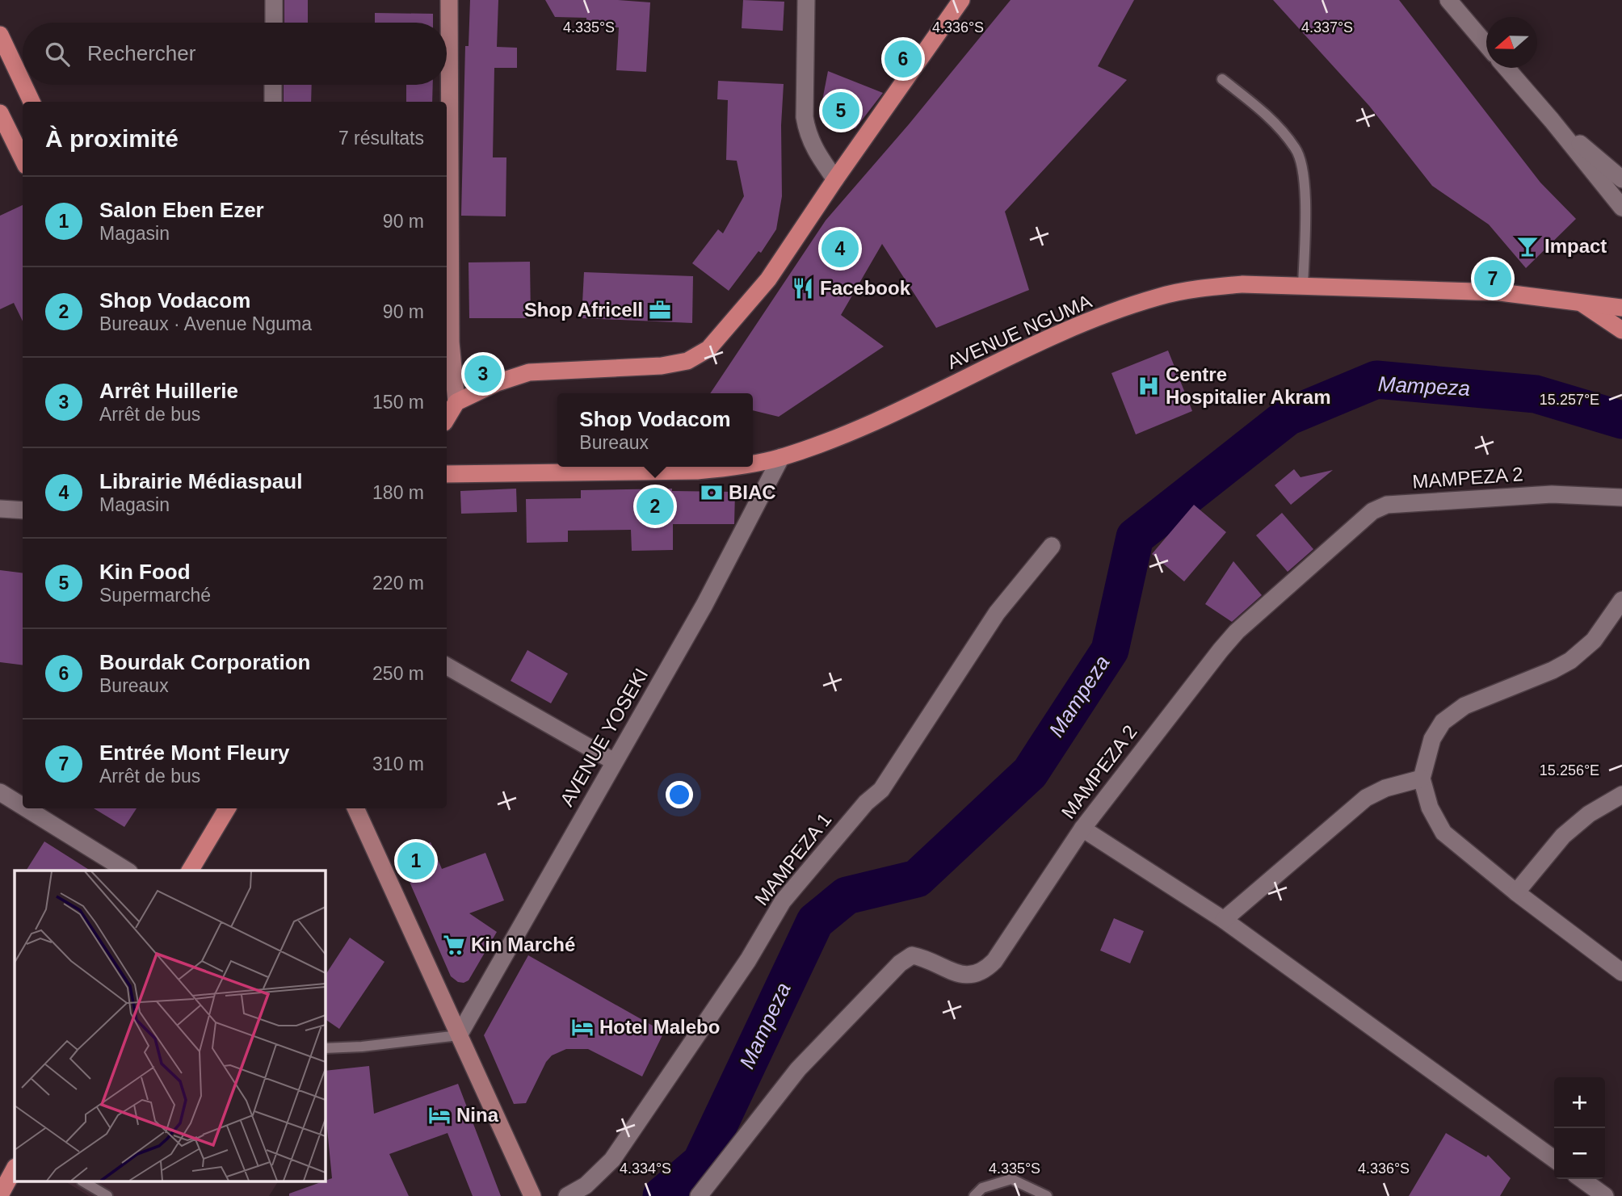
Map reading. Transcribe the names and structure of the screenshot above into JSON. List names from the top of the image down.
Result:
{
  "streets": {
    "main road": ["AVENUE NGUMA"],
    "street": ["MAMPEZA 2", "AVENUE YOSEKI", "MAMPEZA 1"]
  },
  "crossings": [
    ["AVENUE NGUMA", "AVENUE YOSEKI"]
  ],
  "water": ["Mampeza"],
  "places": {
    "bar": ["Impact"],
    "restaurant": ["Facebook"],
    "office": ["Shop Africell"],
    "hospital": ["Centre Hospitalier Akram"],
    "bank": ["BIAC"],
    "supermarket": ["Kin Marché"],
    "hotel": ["Hotel Malebo", "Nina"]
  },
  "north": "left",
  "page": {
    "search": "Rechercher",
    "pins": [
      "6",
      "5",
      "4",
      "7",
      "3",
      "2",
      "1"
    ],
    "heading": ["À proximité", "7 résultats"],
    "list": [
      {
        "mark": "1",
        "name": "Salon Eben Ezer",
        "note": "Magasin",
        "value": "90 m"
      },
      {
        "mark": "2",
        "name": "Shop Vodacom",
        "note": "Bureaux · Avenue Nguma",
        "value": "90 m"
      },
      {
        "mark": "3",
        "name": "Arrêt Huillerie",
        "note": "Arrêt de bus",
        "value": "150 m"
      },
      {
        "mark": "4",
        "name": "Librairie Médiaspaul",
        "note": "Magasin",
        "value": "180 m"
      },
      {
        "mark": "5",
        "name": "Kin Food",
        "note": "Supermarché",
        "value": "220 m"
      },
      {
        "mark": "6",
        "name": "Bourdak Corporation",
        "note": "Bureaux",
        "value": "250 m"
      },
      {
        "mark": "7",
        "name": "Entrée Mont Fleury",
        "note": "Arrêt de bus",
        "value": "310 m"
      }
    ],
    "popup": ["Shop Vodacom", "Bureaux"],
    "map_buttons": ["+", "−"]
  },
  "coordinates": [
    "4.335°S",
    "4.336°S",
    "4.337°S",
    "15.257°E",
    "15.256°E",
    "4.334°S"
  ]
}
